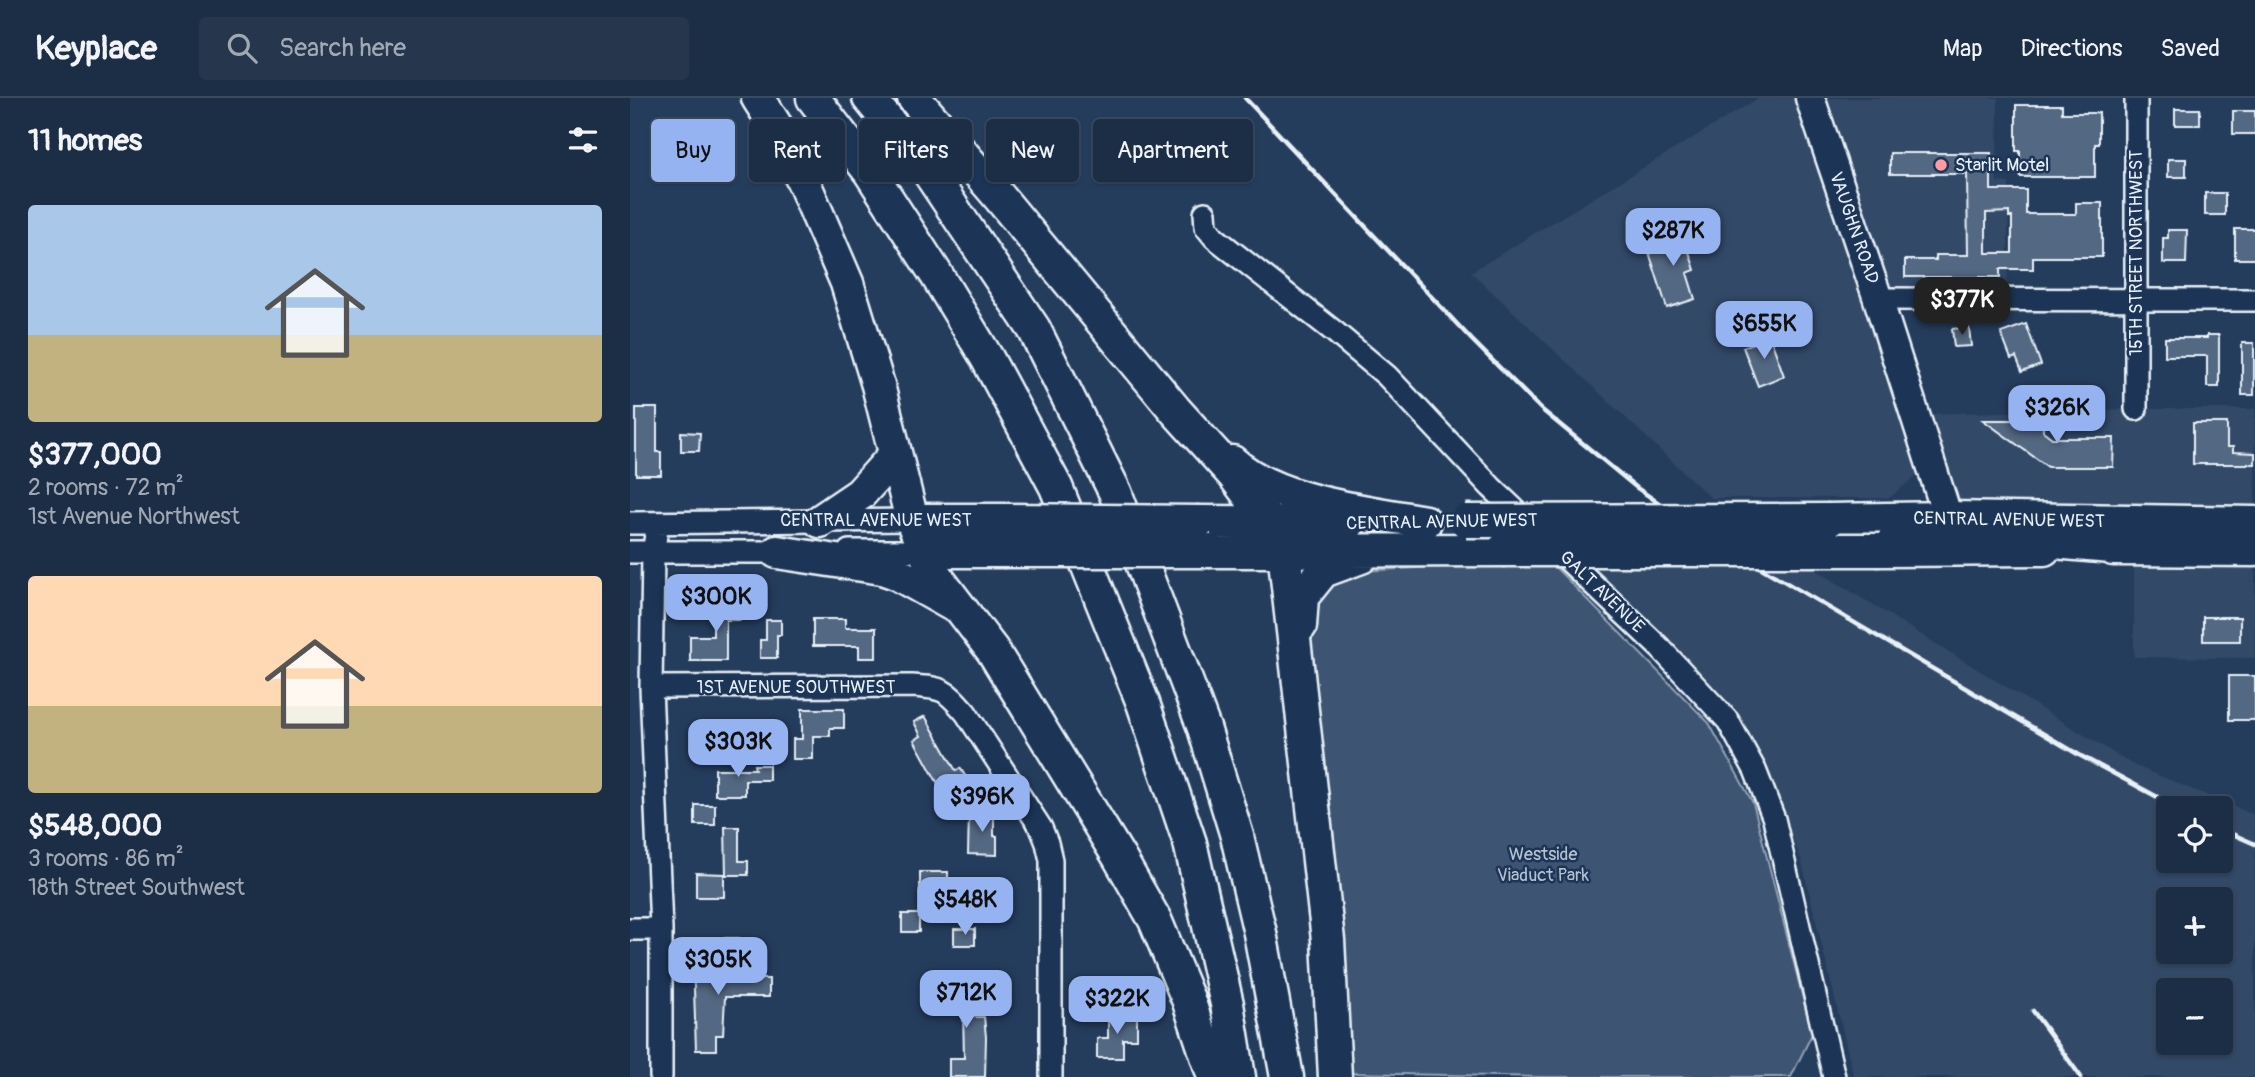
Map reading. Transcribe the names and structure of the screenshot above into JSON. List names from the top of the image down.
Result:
{
  "streets": {
    "highway": ["CENTRAL AVENUE WEST"],
    "main road": ["VAUGHN ROAD"],
    "street": ["15TH STREET NORTHWEST", "GALT AVENUE", "1ST AVENUE SOUTHWEST"]
  },
  "crossings": [
    ["VAUGHN ROAD", "CENTRAL AVENUE WEST"]
  ],
  "parks": ["Westside Viaduct Park"],
  "places": ["Starlit Motel"],
  "page": {
    "header": "Keyplace",
    "search": "Search here",
    "nav": ["Map", "Directions", "Saved"],
    "heading": "11 homes",
    "chip": [
      "Buy",
      "Rent",
      "Filters",
      "New",
      "Apartment"
    ],
    "list": [
      {
        "name": "$377,000",
        "note": "2 rooms · 72 m² · 1st Avenue Northwest"
      },
      {
        "name": "$548,000",
        "note": "3 rooms · 86 m² · 18th Street Southwest"
      }
    ],
    "price": [
      "$287K",
      "$377K",
      "$655K",
      "$326K",
      "$300K",
      "$303K",
      "$396K",
      "$548K",
      "$305K",
      "$712K",
      "$322K"
    ],
    "map_buttons": ["+", "−"]
  }
}
